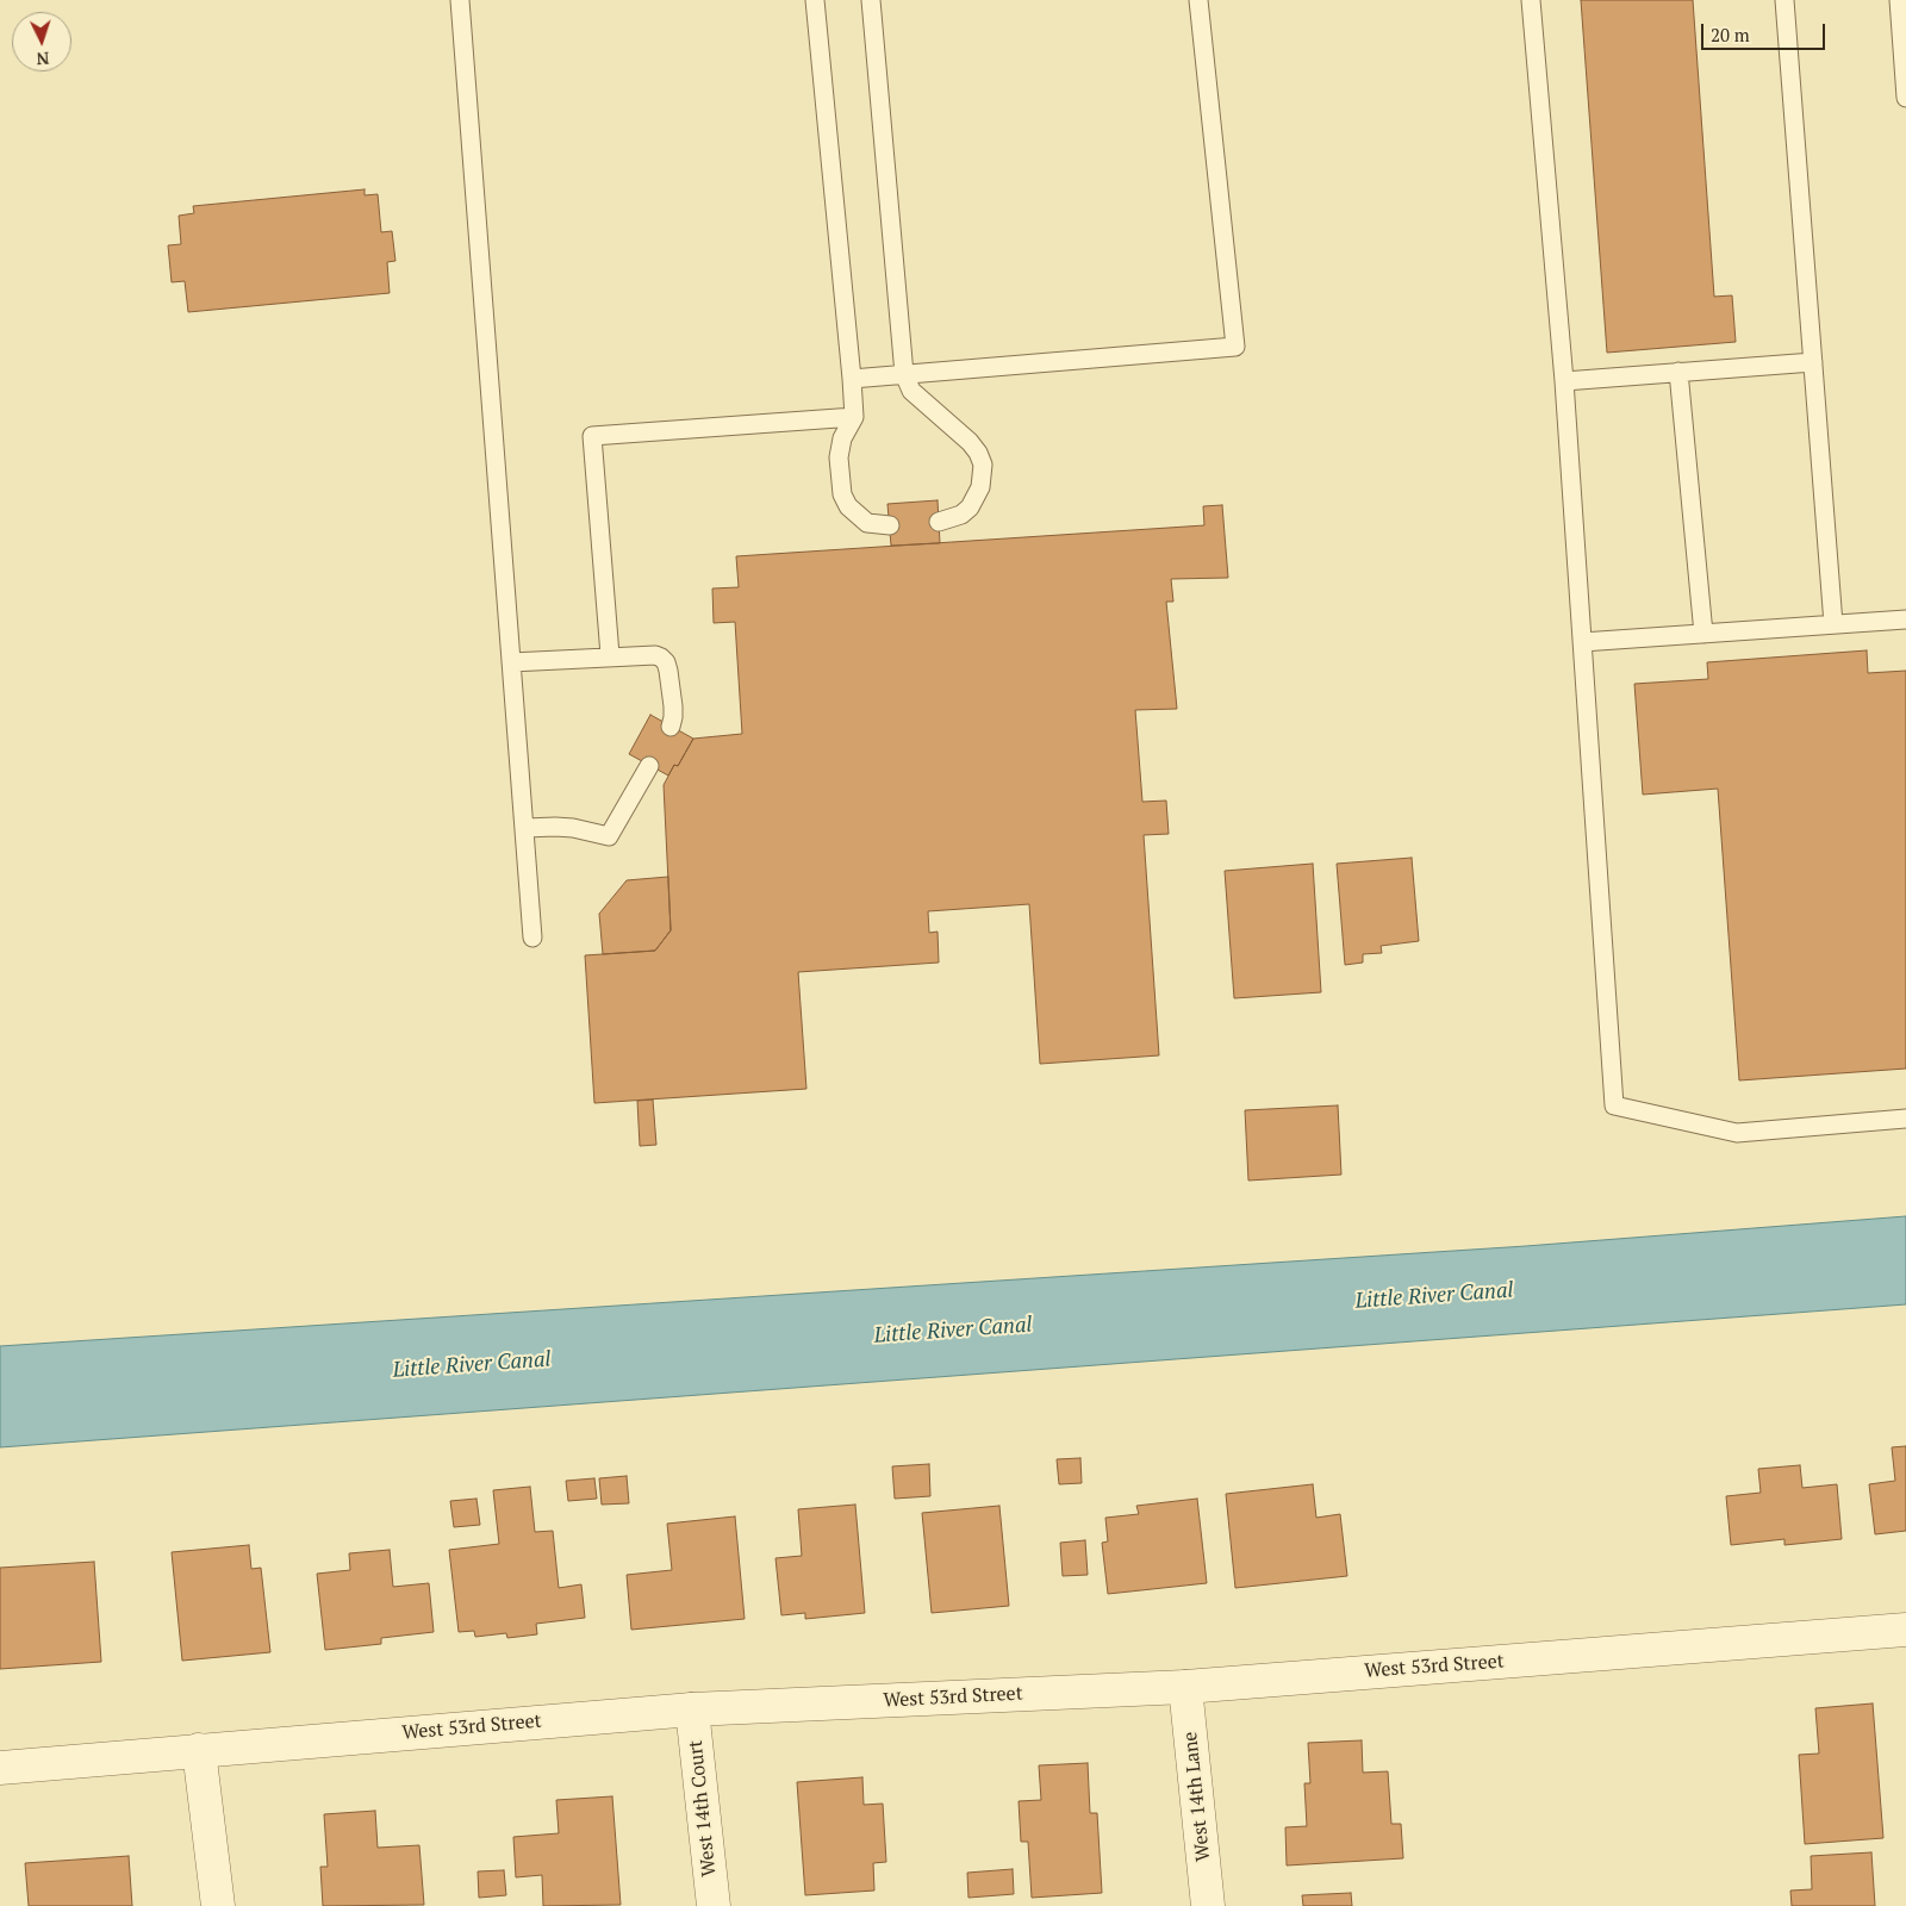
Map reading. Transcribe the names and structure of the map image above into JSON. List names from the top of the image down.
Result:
{
  "streets": {
    "street": ["West 53rd Street", "West 14th Lane", "West 14th Court"]
  },
  "crossings": [
    ["West 53rd Street", "West 14th Lane"],
    ["West 53rd Street", "West 14th Court"]
  ],
  "water": ["Little River Canal"],
  "scale_bar": "20 m",
  "north": "bottom"
}
